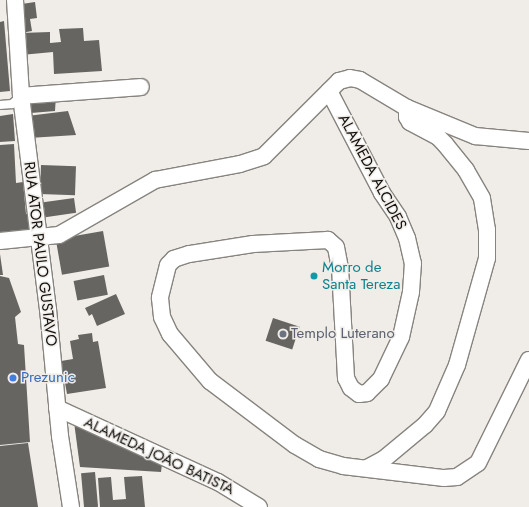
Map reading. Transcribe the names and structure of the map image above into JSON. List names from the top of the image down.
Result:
{
  "streets": {
    "street": ["ALAMEDA ALCIDES", "RUA ATOR PAULO GUSTAVO", "ALAMEDA JOÃO BATISTA"]
  },
  "crossings": [
    ["RUA ATOR PAULO GUSTAVO", "ALAMEDA JOÃO BATISTA"]
  ],
  "places": ["Morro de Santa Tereza", "Templo Luterano", "Prezunic"]
}
